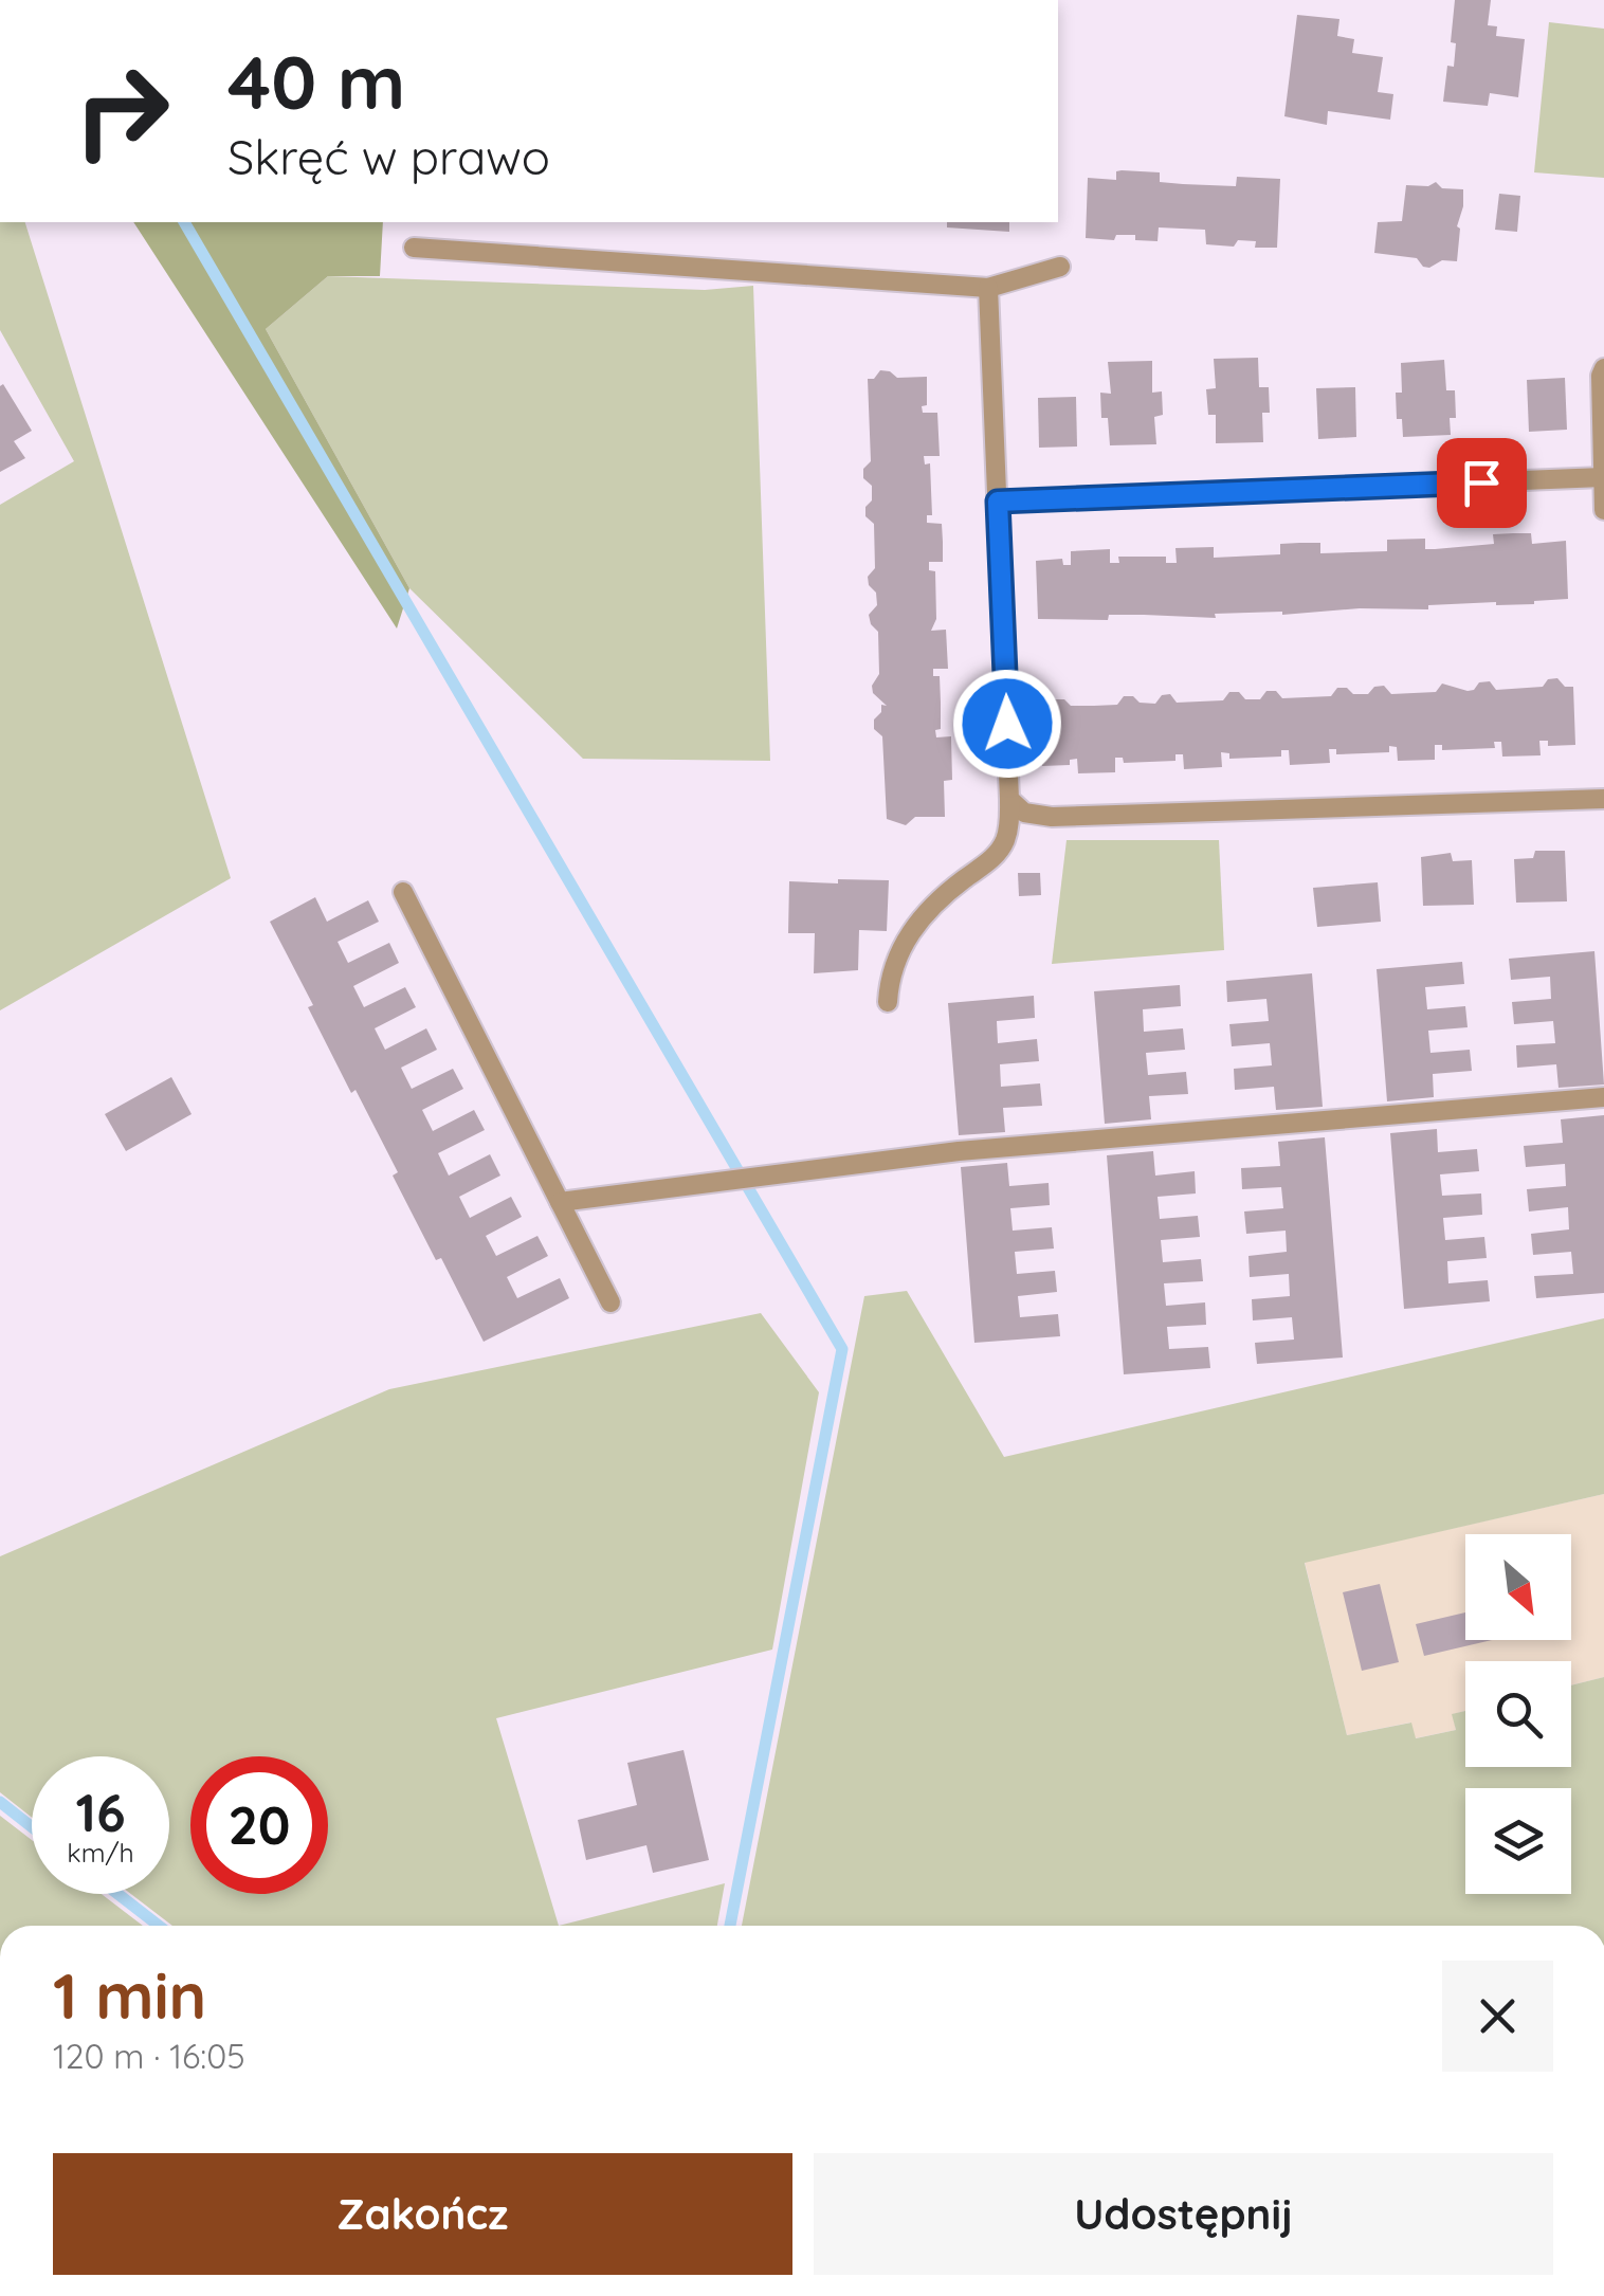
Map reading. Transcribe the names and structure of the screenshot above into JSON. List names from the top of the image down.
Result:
{
  "north": "bottom right",
  "page": {
    "turn": ["40 m", "Skręć w prawo"],
    "speed": "16 km/h",
    "limit": "20",
    "heading": ["1 min", "120 m · 16:05"],
    "buttons": ["Zakończ", "Udostępnij"]
  }
}
